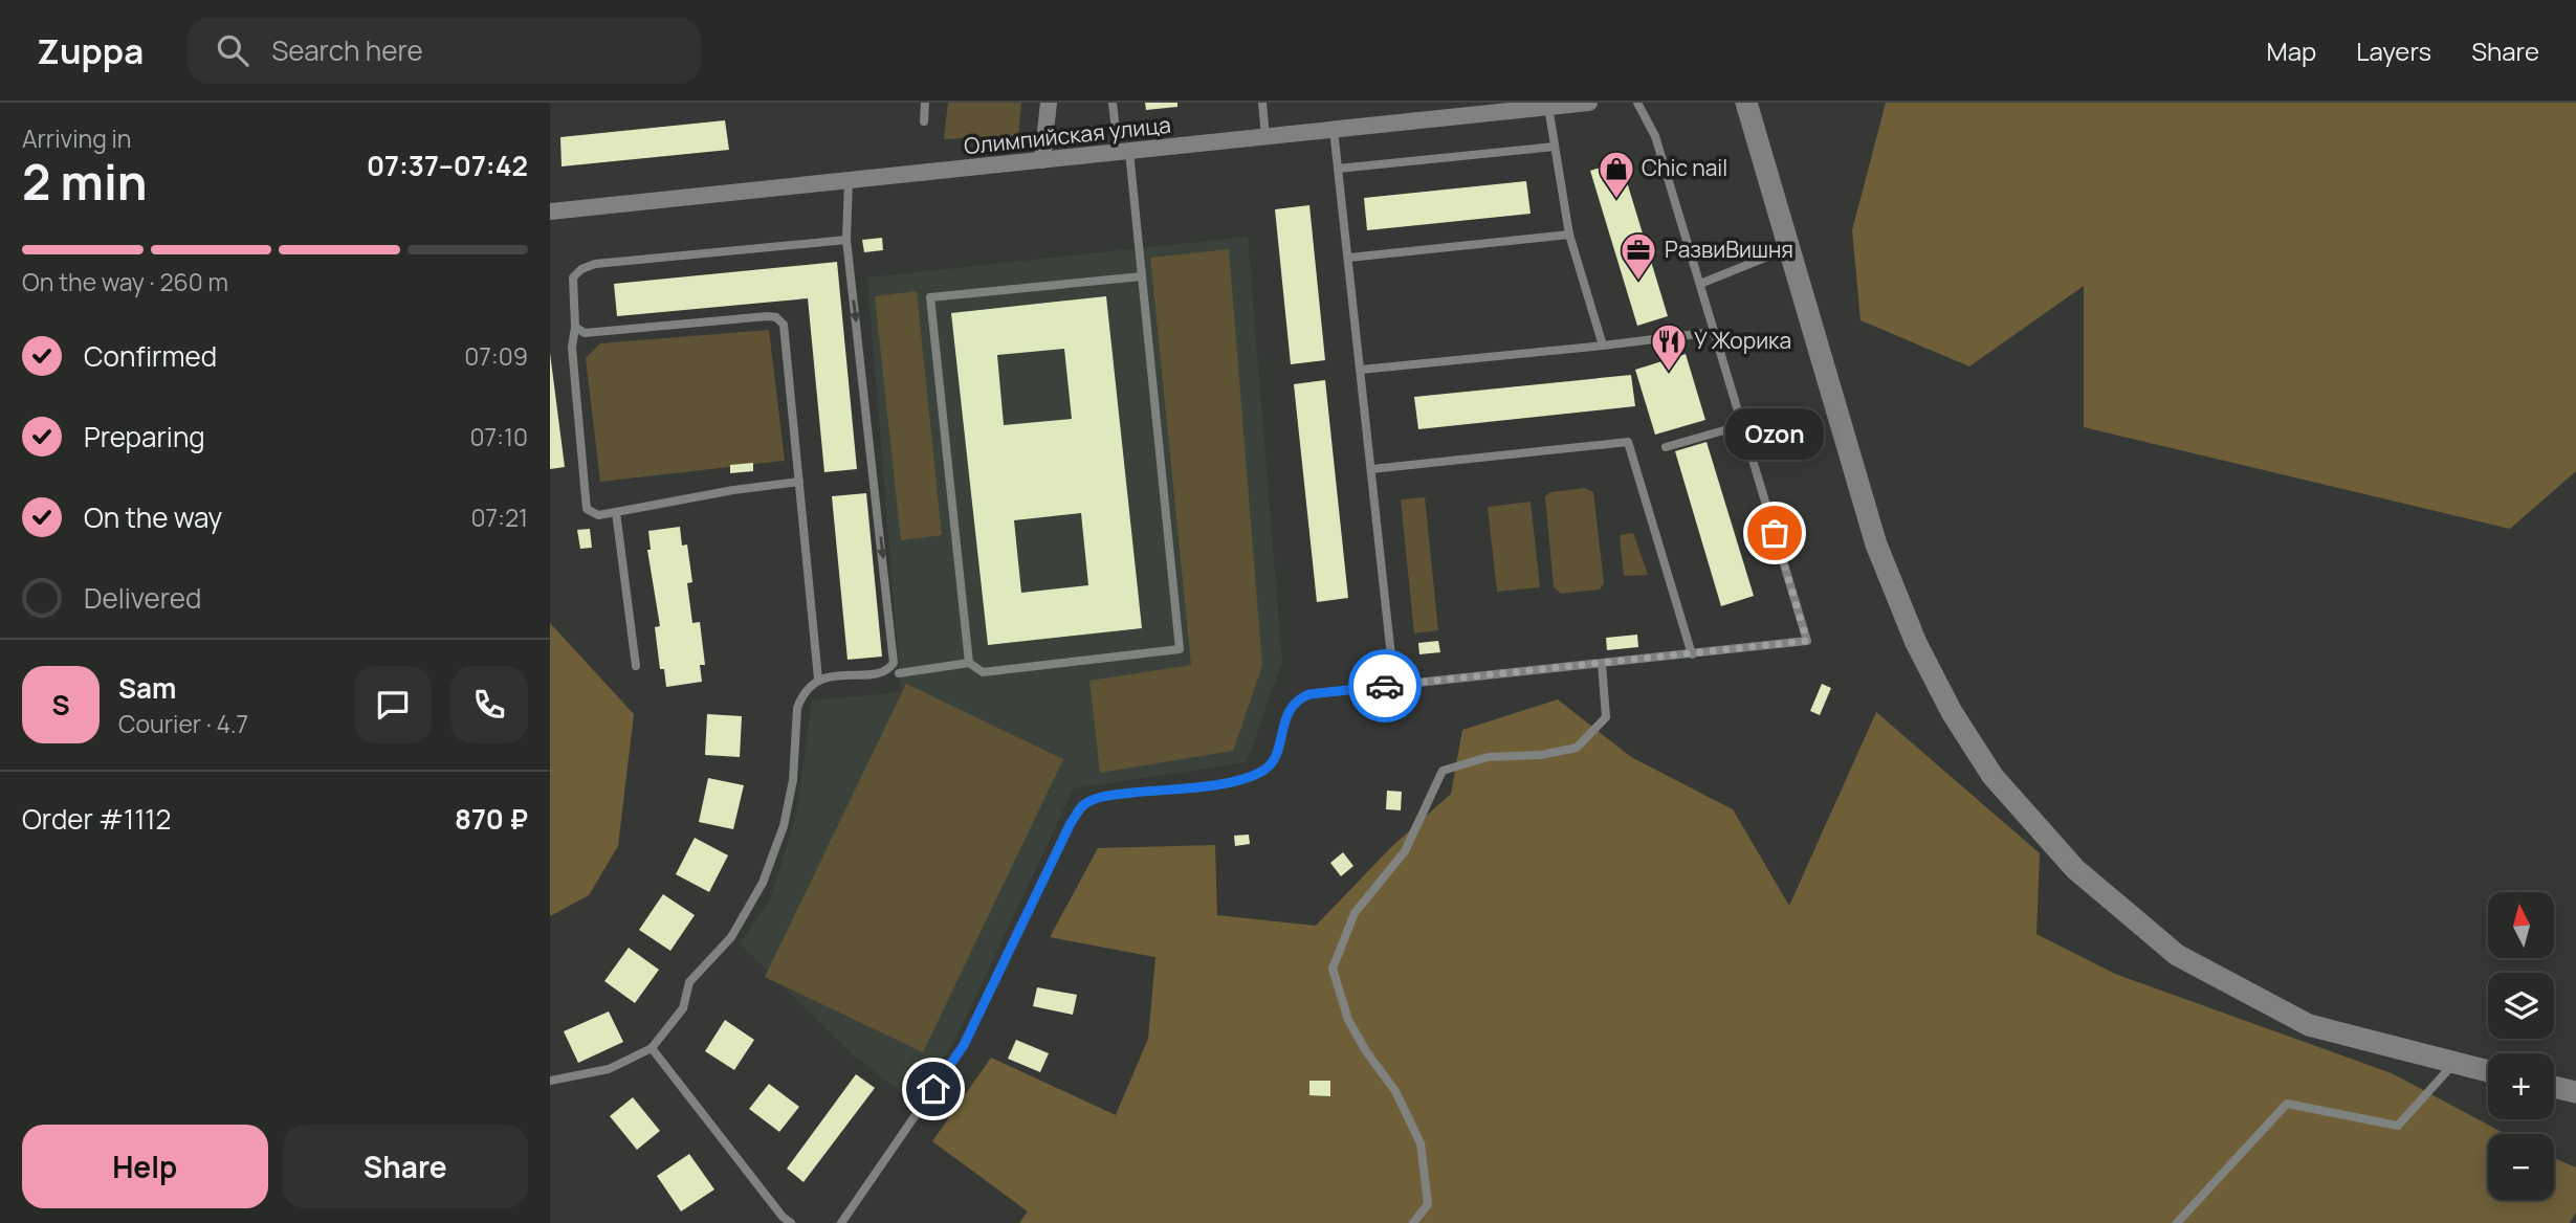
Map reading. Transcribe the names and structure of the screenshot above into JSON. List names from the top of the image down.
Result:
{
  "streets": {
    "street": ["Олимпийская улица"]
  },
  "places": {
    "shop": ["Chic nail"],
    "office": ["РазвиВишня"],
    "restaurant": ["У Жорика"],
    "other": ["Ozon"]
  },
  "north": "top",
  "page": {
    "header": "Zuppa",
    "search": "Search here",
    "nav": ["Map", "Layers", "Share"],
    "heading": ["2 min", "Arriving in", "07:37–07:42"],
    "panel": [
      "Sam",
      "Courier · 4.7",
      "Order #1112",
      "870 ₽"
    ],
    "bar": "On the way · 260 m",
    "list": [
      ["Confirmed", "07:09"],
      ["Preparing", "07:10"],
      ["On the way", "07:21"],
      "Delivered"
    ],
    "bubble": "Ozon",
    "round": "S",
    "map_buttons": ["+", "−"],
    "buttons": ["Help", "Share"]
  }
}
